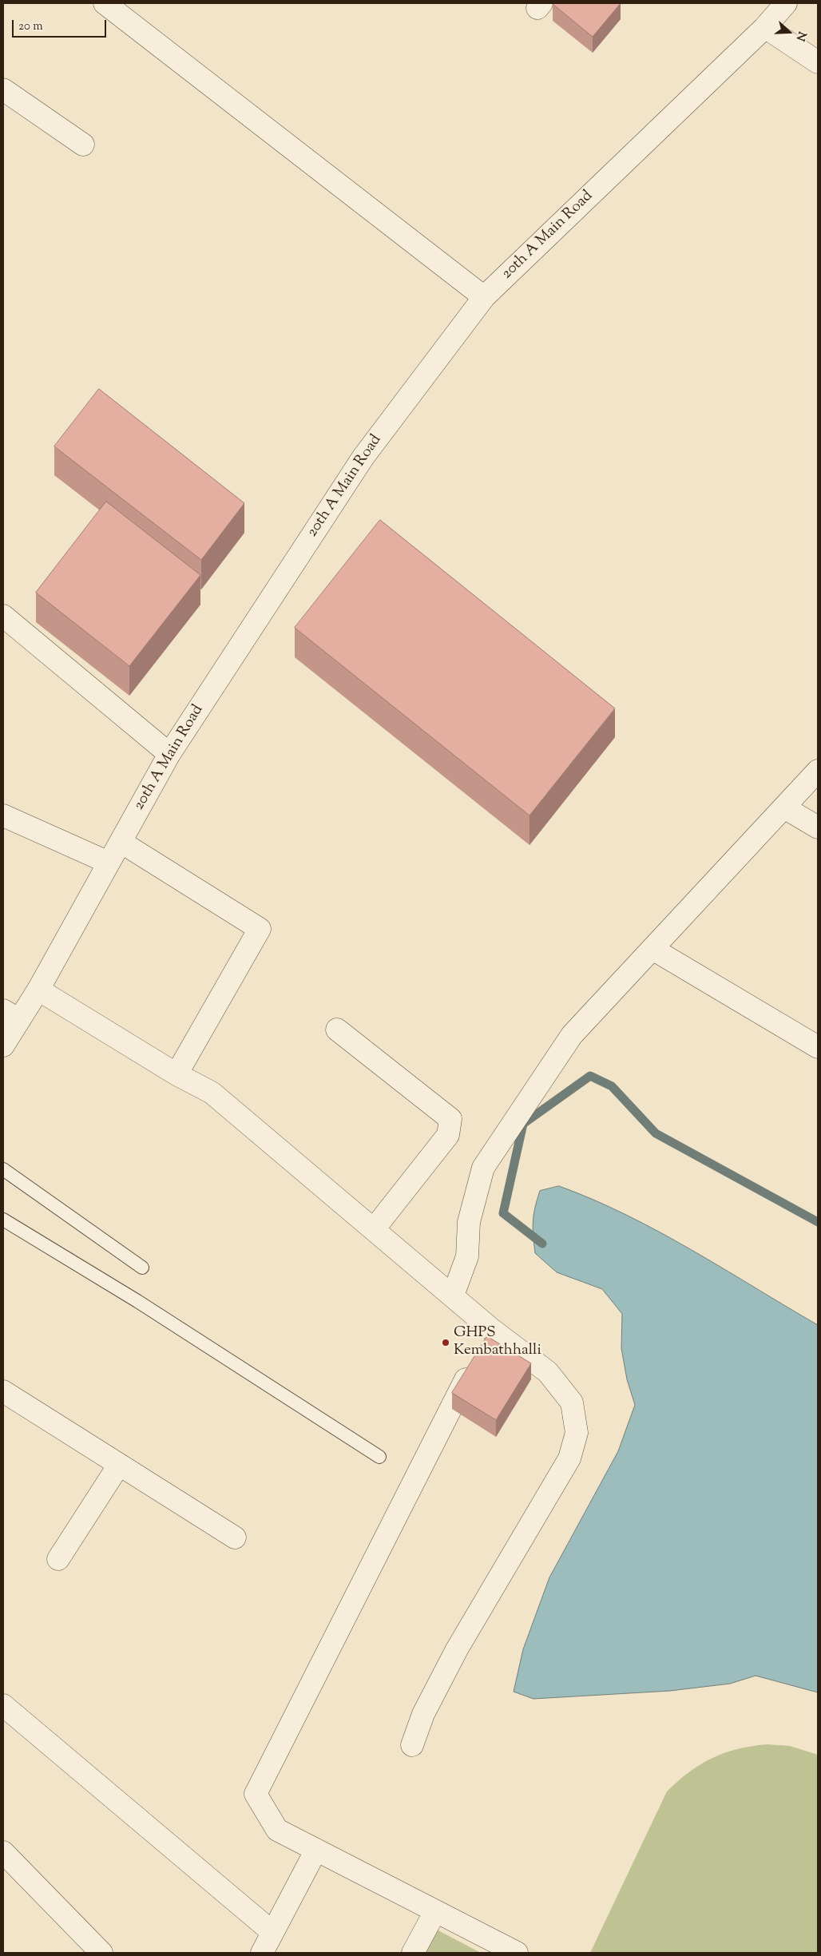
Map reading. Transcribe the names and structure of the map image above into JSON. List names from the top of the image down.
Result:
{
  "streets": {
    "street": ["20th A Main Road"]
  },
  "places": ["GHPS Kembathhalli"],
  "scale_bar": "20 m",
  "north": "right"
}
